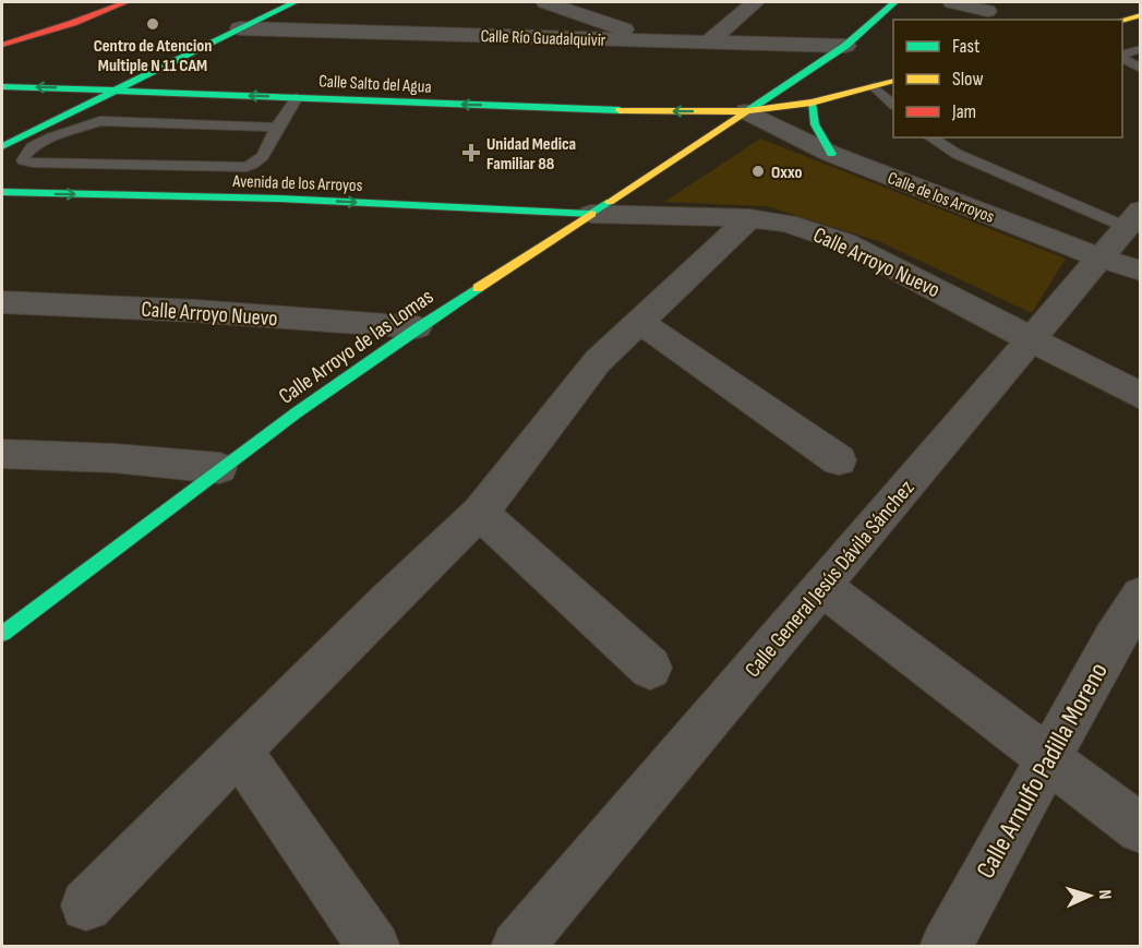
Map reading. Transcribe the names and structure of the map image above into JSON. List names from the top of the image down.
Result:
{
  "streets": {
    "main road": ["Calle Salto del Agua", "Avenida de los Arroyos", "Calle Arroyo de las Lomas"],
    "street": [
      "Calle Río Guadalquivir",
      "Calle de los Arroyos",
      "Calle Arroyo Nuevo",
      "Calle General Jesús Dávila Sánchez",
      "Calle Arnulfo Padilla Moreno"
    ]
  },
  "crossings": [
    ["Calle Río Guadalquivir", "Calle Arroyo de las Lomas"],
    ["Calle Salto del Agua", "Calle de los Arroyos"],
    ["Calle Salto del Agua", "Calle Arroyo de las Lomas"],
    ["Avenida de los Arroyos", "Calle Arroyo Nuevo"],
    ["Avenida de los Arroyos", "Calle Arroyo de las Lomas"],
    ["Calle de los Arroyos", "Calle Arroyo de las Lomas"],
    ["Calle de los Arroyos", "Calle General Jesús Dávila Sánchez"],
    ["Calle Arroyo Nuevo", "Calle Arroyo de las Lomas"],
    ["Calle Arroyo Nuevo", "Calle General Jesús Dávila Sánchez"]
  ],
  "one_way": ["Calle Salto del Agua", "Avenida de los Arroyos"],
  "places": {
    "other": ["Centro de Atencion Multiple N 11 CAM", "Oxxo"],
    "health": ["Unidad Medica Familiar 88"]
  },
  "legend": ["Fast", "Slow", "Jam"],
  "north": "right"
}
